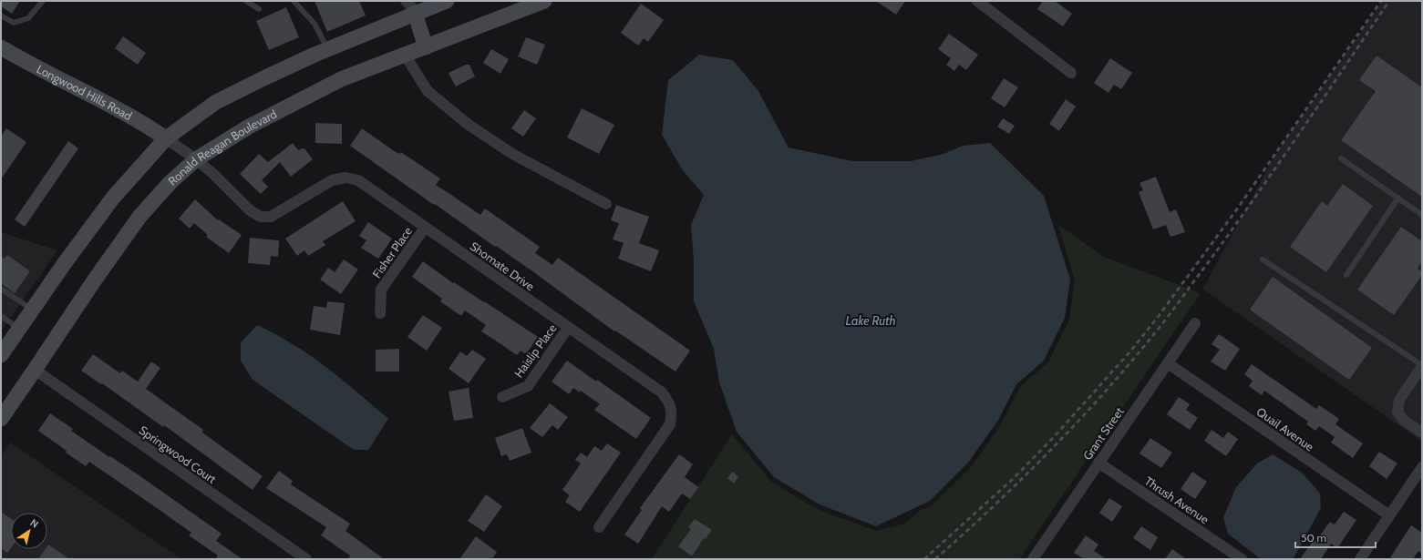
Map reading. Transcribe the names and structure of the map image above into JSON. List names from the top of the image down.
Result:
{
  "streets": {
    "main road": ["Longwood Hills Road", "Ronald Reagan Boulevard"],
    "street": [
      "Fisher Place",
      "Shomate Drive",
      "Haislip Place",
      "Quail Avenue",
      "Grant Street",
      "Springwood Court",
      "Thrush Avenue"
    ]
  },
  "crossings": [
    ["Longwood Hills Road", "Shomate Drive"],
    ["Ronald Reagan Boulevard", "Shomate Drive"],
    ["Ronald Reagan Boulevard", "Springwood Court"],
    ["Fisher Place", "Shomate Drive"],
    ["Shomate Drive", "Haislip Place"],
    ["Quail Avenue", "Grant Street"],
    ["Grant Street", "Thrush Avenue"]
  ],
  "water": ["Lake Ruth"],
  "scale_bar": "50 m",
  "north": "top right"
}
